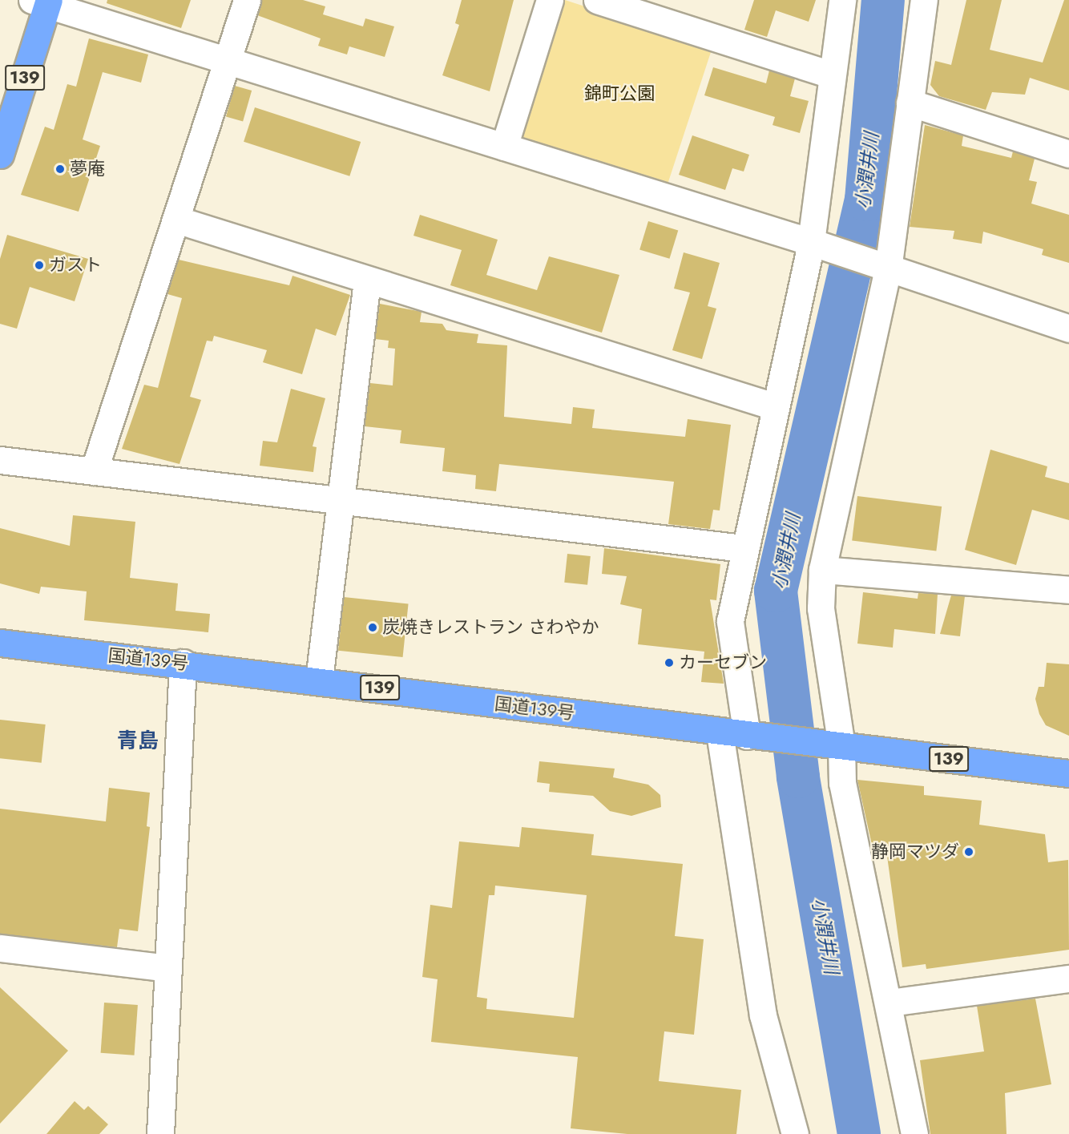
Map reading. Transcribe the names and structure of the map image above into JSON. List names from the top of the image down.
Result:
{
  "streets": {
    "highway": ["139", "国道139号"]
  },
  "districts": ["青島"],
  "water": ["小潤井川"],
  "parks": ["錦町公園"],
  "places": [
    "夢庵",
    "ガスト",
    "炭焼きレストラン さわやか",
    "カーセブン",
    "静岡マツダ"
  ]
}
